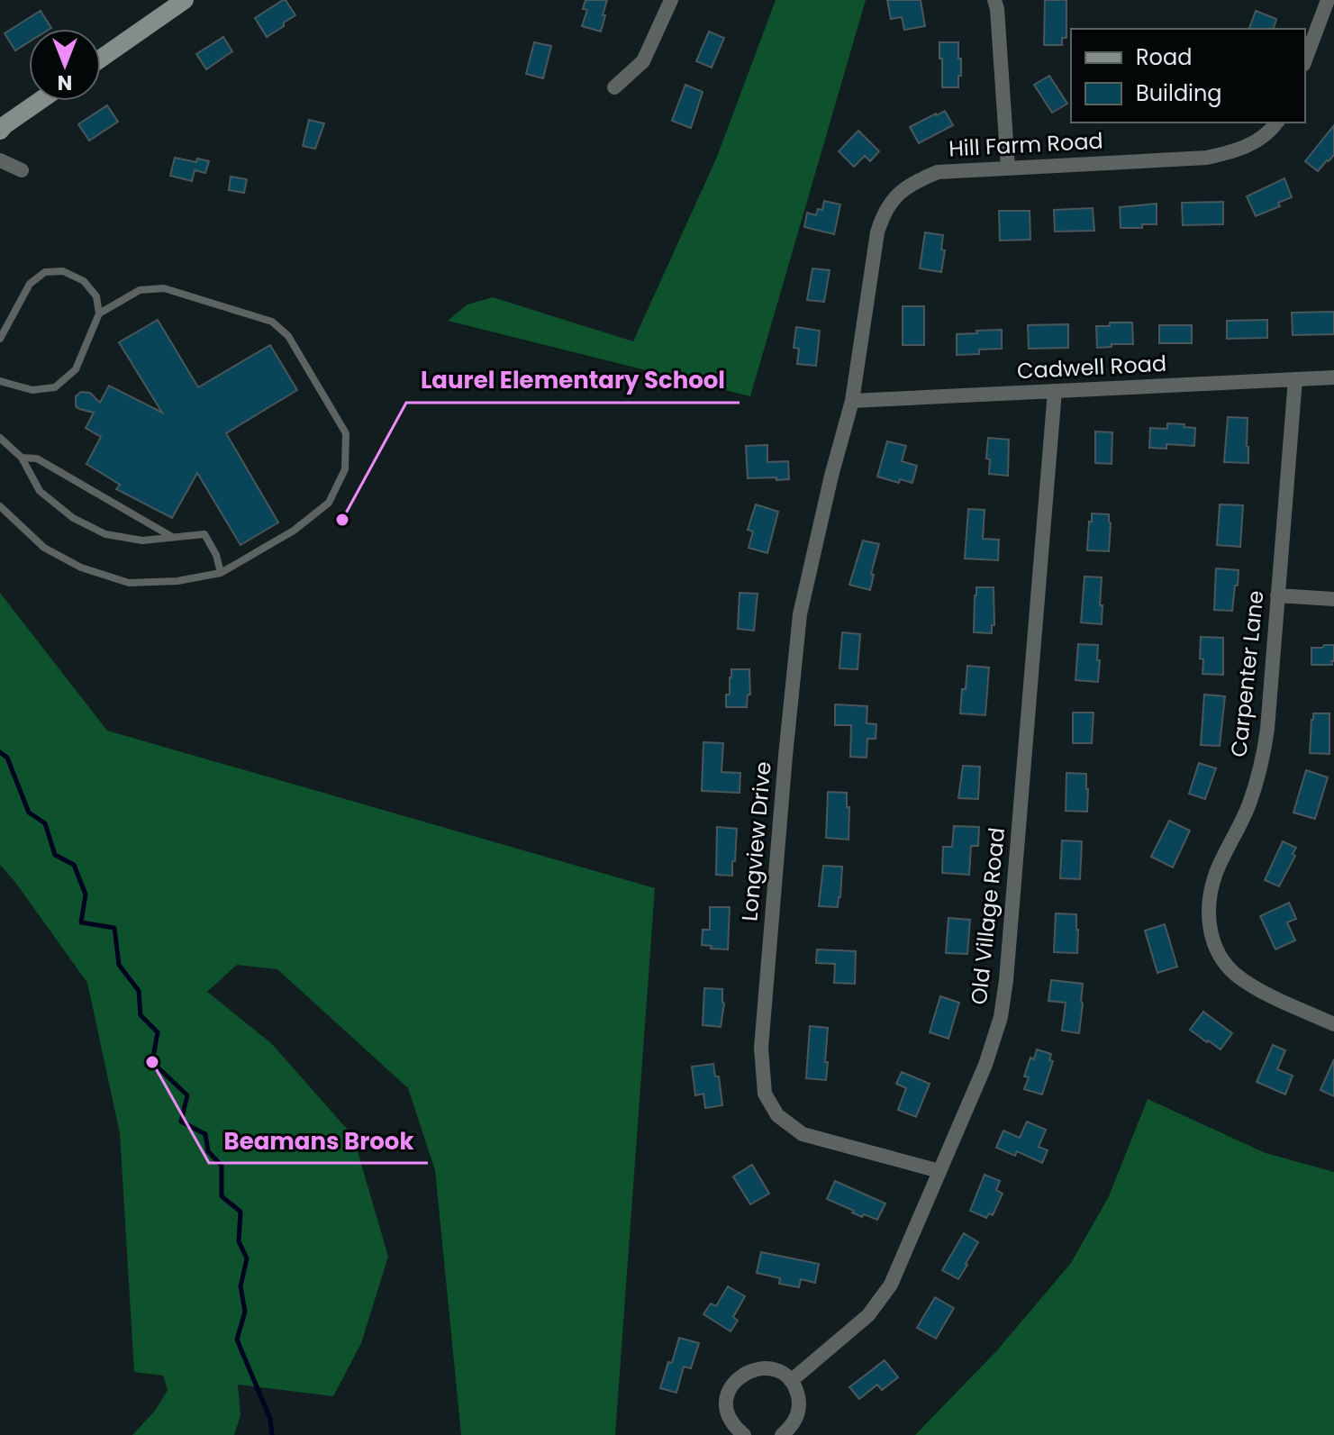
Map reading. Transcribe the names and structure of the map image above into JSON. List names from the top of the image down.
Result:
{
  "streets": {
    "street": [
      "Hill Farm Road",
      "Cadwell Road",
      "Carpenter Lane",
      "Longview Drive",
      "Old Village Road"
    ]
  },
  "crossings": [
    ["Hill Farm Road", "Cadwell Road"],
    ["Hill Farm Road", "Longview Drive"],
    ["Cadwell Road", "Carpenter Lane"],
    ["Cadwell Road", "Longview Drive"],
    ["Cadwell Road", "Old Village Road"],
    ["Longview Drive", "Old Village Road"]
  ],
  "places": ["Laurel Elementary School", "Beamans Brook"],
  "legend": ["Road", "Building"],
  "north": "bottom"
}
